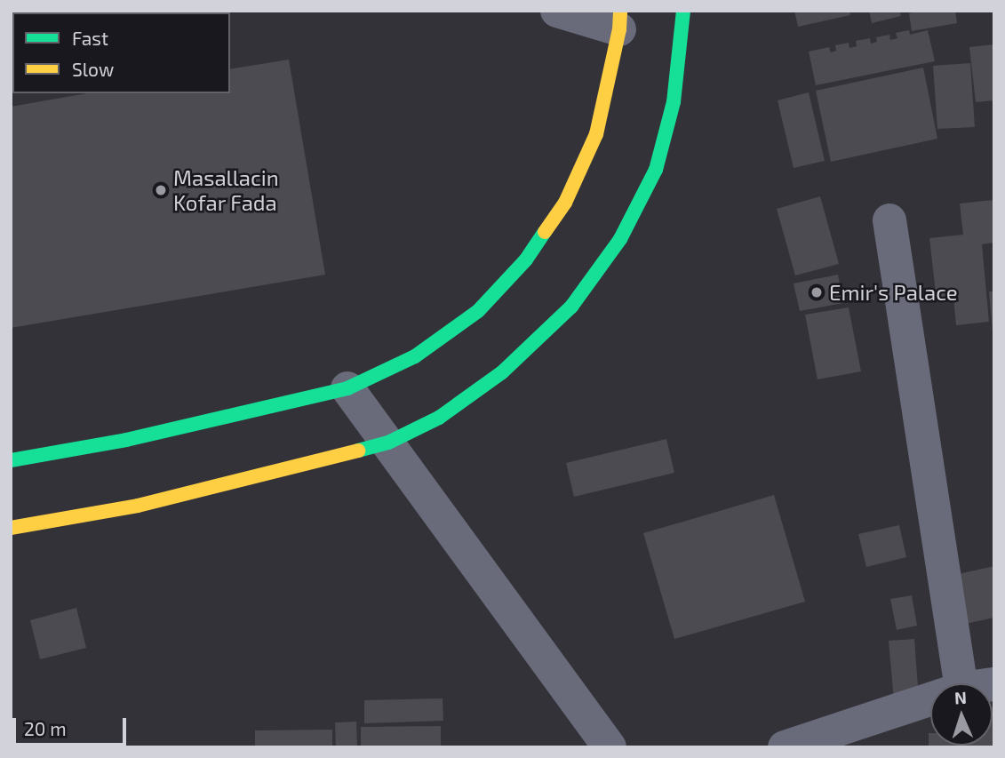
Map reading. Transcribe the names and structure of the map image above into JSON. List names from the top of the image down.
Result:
{
  "places": ["Masallacin Kofar Fada", "Emir's Palace"],
  "legend": ["Fast", "Slow"],
  "scale_bar": "20 m",
  "north": "top"
}
